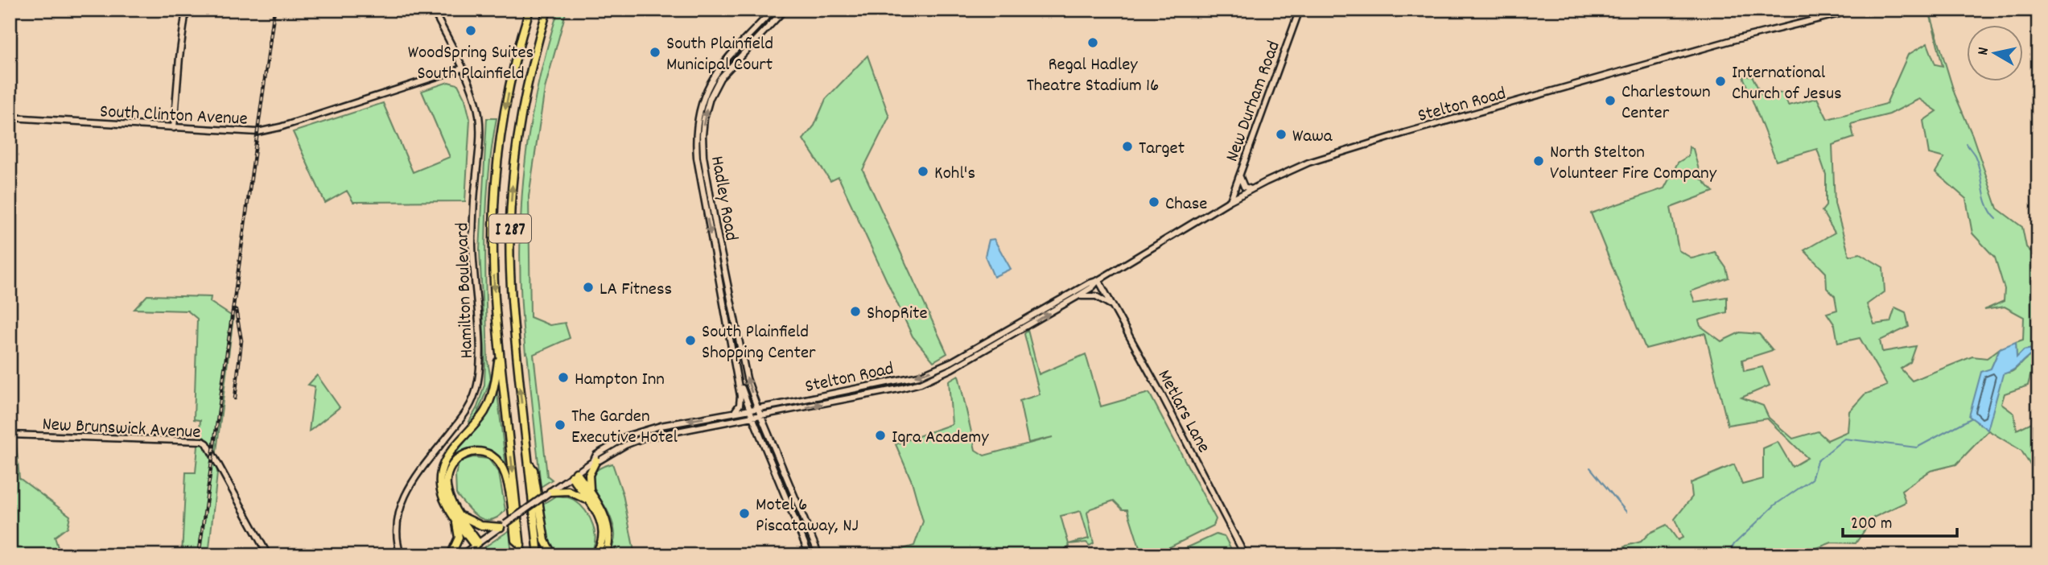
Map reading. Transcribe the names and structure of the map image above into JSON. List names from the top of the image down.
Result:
{
  "streets": {
    "highway": ["I 287"],
    "main road": [
      "New Durham Road",
      "Stelton Road",
      "South Clinton Avenue",
      "Hadley Road",
      "Hamilton Boulevard",
      "Metlars Lane",
      "New Brunswick Avenue"
    ]
  },
  "crossings": [
    ["New Durham Road", "Stelton Road"],
    ["Stelton Road", "Hadley Road"],
    ["Stelton Road", "Metlars Lane"],
    ["South Clinton Avenue", "Hamilton Boulevard"]
  ],
  "places": [
    "WoodSpring Suites South Plainfield",
    "Regal Hadley Theatre Stadium 16",
    "South Plainfield Municipal Court",
    "International Church of Jesus",
    "Charlestown Center",
    "Wawa",
    "Target",
    "North Stelton Volunteer Fire Company",
    "Kohl's",
    "Chase",
    "LA Fitness",
    "ShopRite",
    "South Plainfield Shopping Center",
    "Hampton Inn",
    "The Garden Executive Hotel",
    "Iqra Academy",
    "Motel 6 Piscataway, NJ"
  ],
  "scale_bar": "200 m",
  "north": "left"
}
